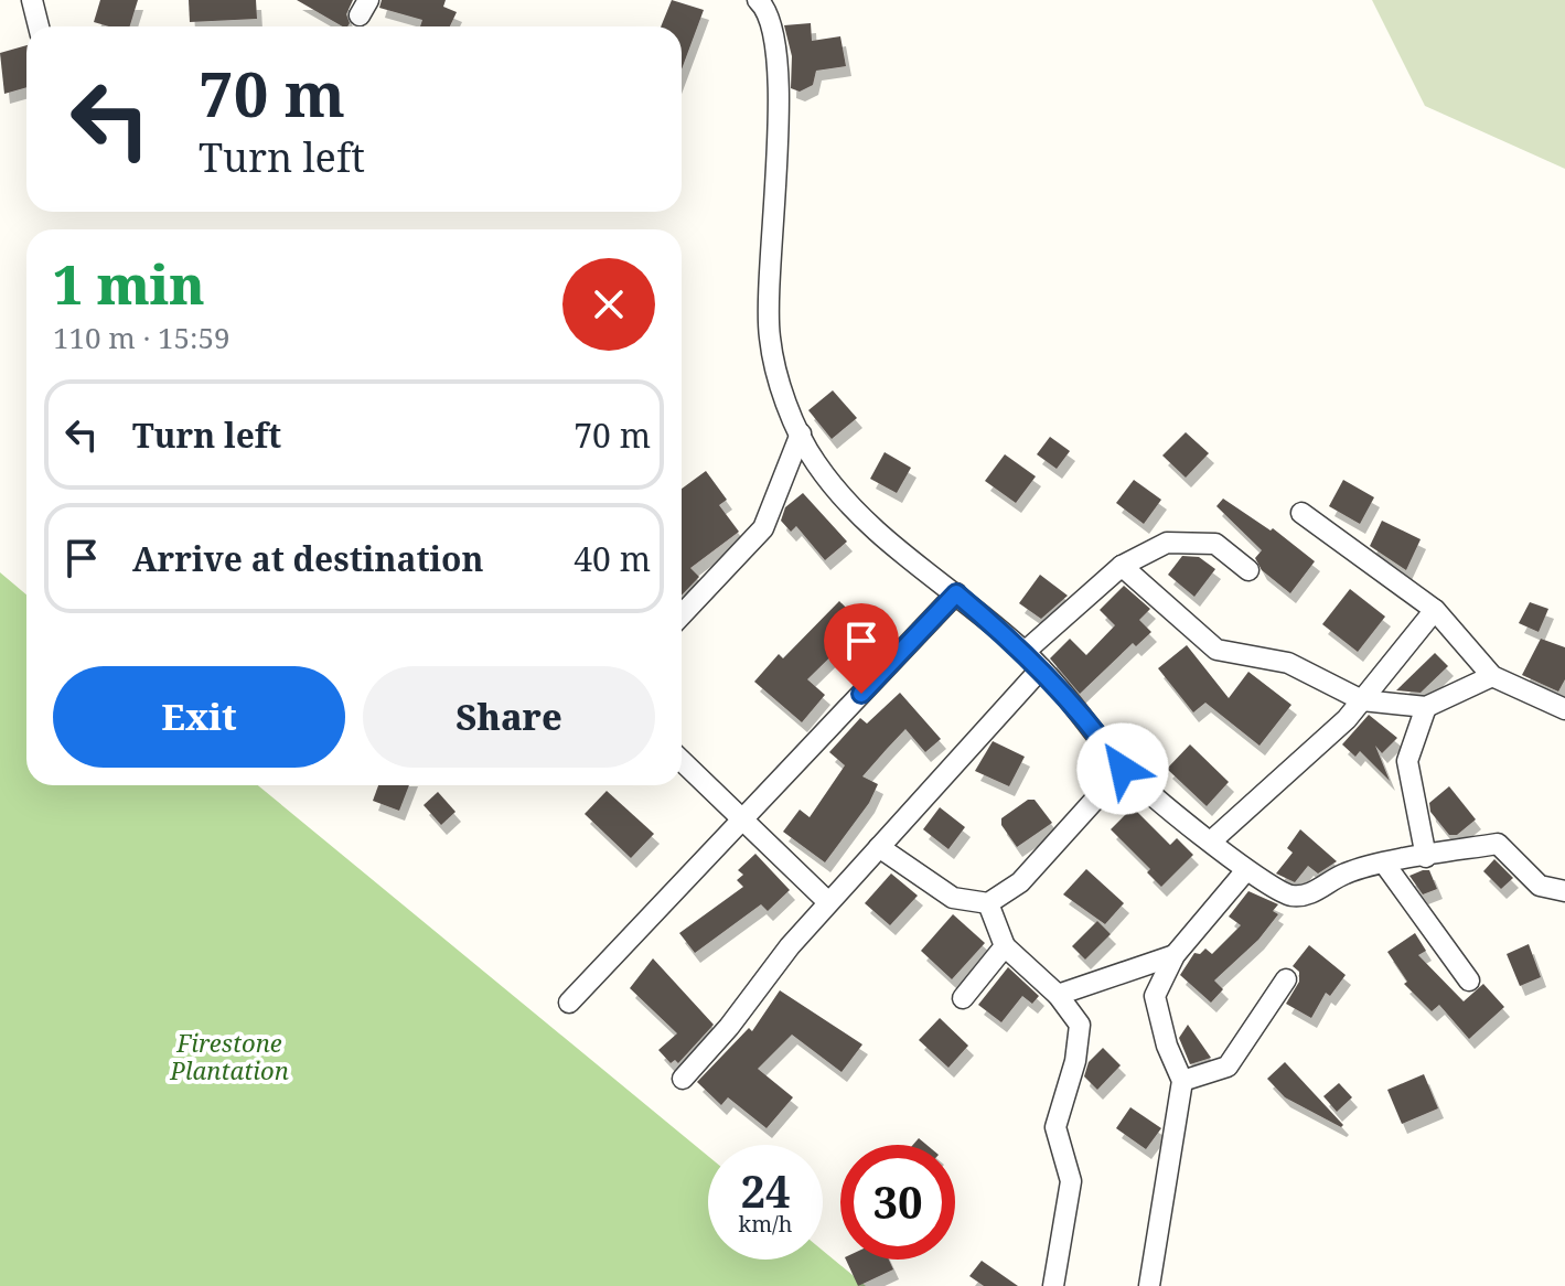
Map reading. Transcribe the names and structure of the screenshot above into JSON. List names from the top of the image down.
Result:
{
  "parks": ["Firestone Plantation"],
  "page": {
    "turn": ["70 m", "Turn left"],
    "heading": ["1 min", "110 m · 15:59"],
    "list": [
      {
        "name": "Turn left",
        "value": "70 m"
      },
      {
        "name": "Arrive at destination",
        "value": "40 m"
      }
    ],
    "buttons": ["Exit", "Share"],
    "speed": "24 km/h",
    "limit": "30"
  }
}
